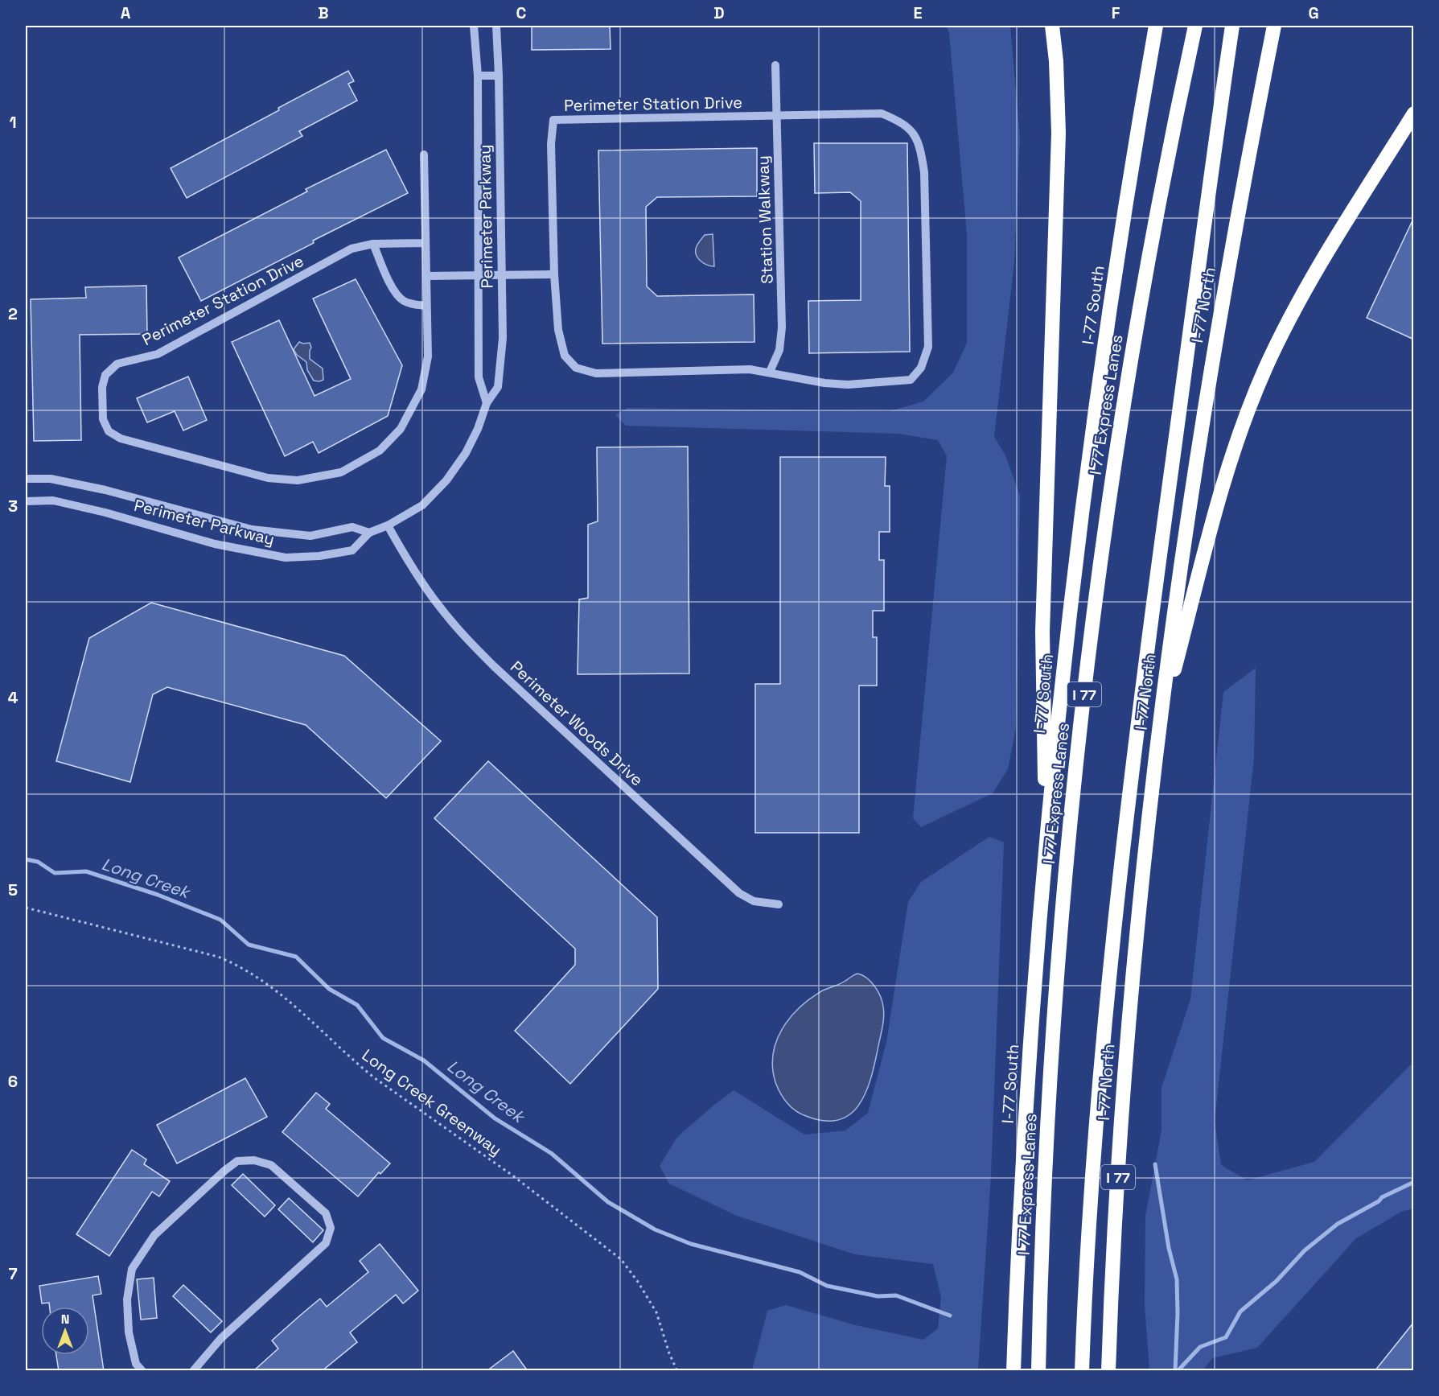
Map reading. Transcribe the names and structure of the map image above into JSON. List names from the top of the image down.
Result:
{
  "streets": {
    "highway": [
      "I-77 South",
      "I-77 North",
      "I 77 Express Lanes",
      "I 77"
    ],
    "street": [
      "Perimeter Station Drive",
      "Perimeter Parkway",
      "Station Walkway",
      "Perimeter Woods Drive"
    ],
    "path": ["Long Creek Greenway"]
  },
  "crossings": [
    ["Perimeter Station Drive", "Station Walkway"],
    ["Perimeter Parkway", "Perimeter Woods Drive"]
  ],
  "water": ["Long Creek"],
  "north": "top",
  "grid": {
    "columns": [
      "A",
      "B",
      "C",
      "D",
      "E",
      "F",
      "G"
    ],
    "rows": [
      "1",
      "2",
      "3",
      "4",
      "5",
      "6",
      "7"
    ]
  }
}
